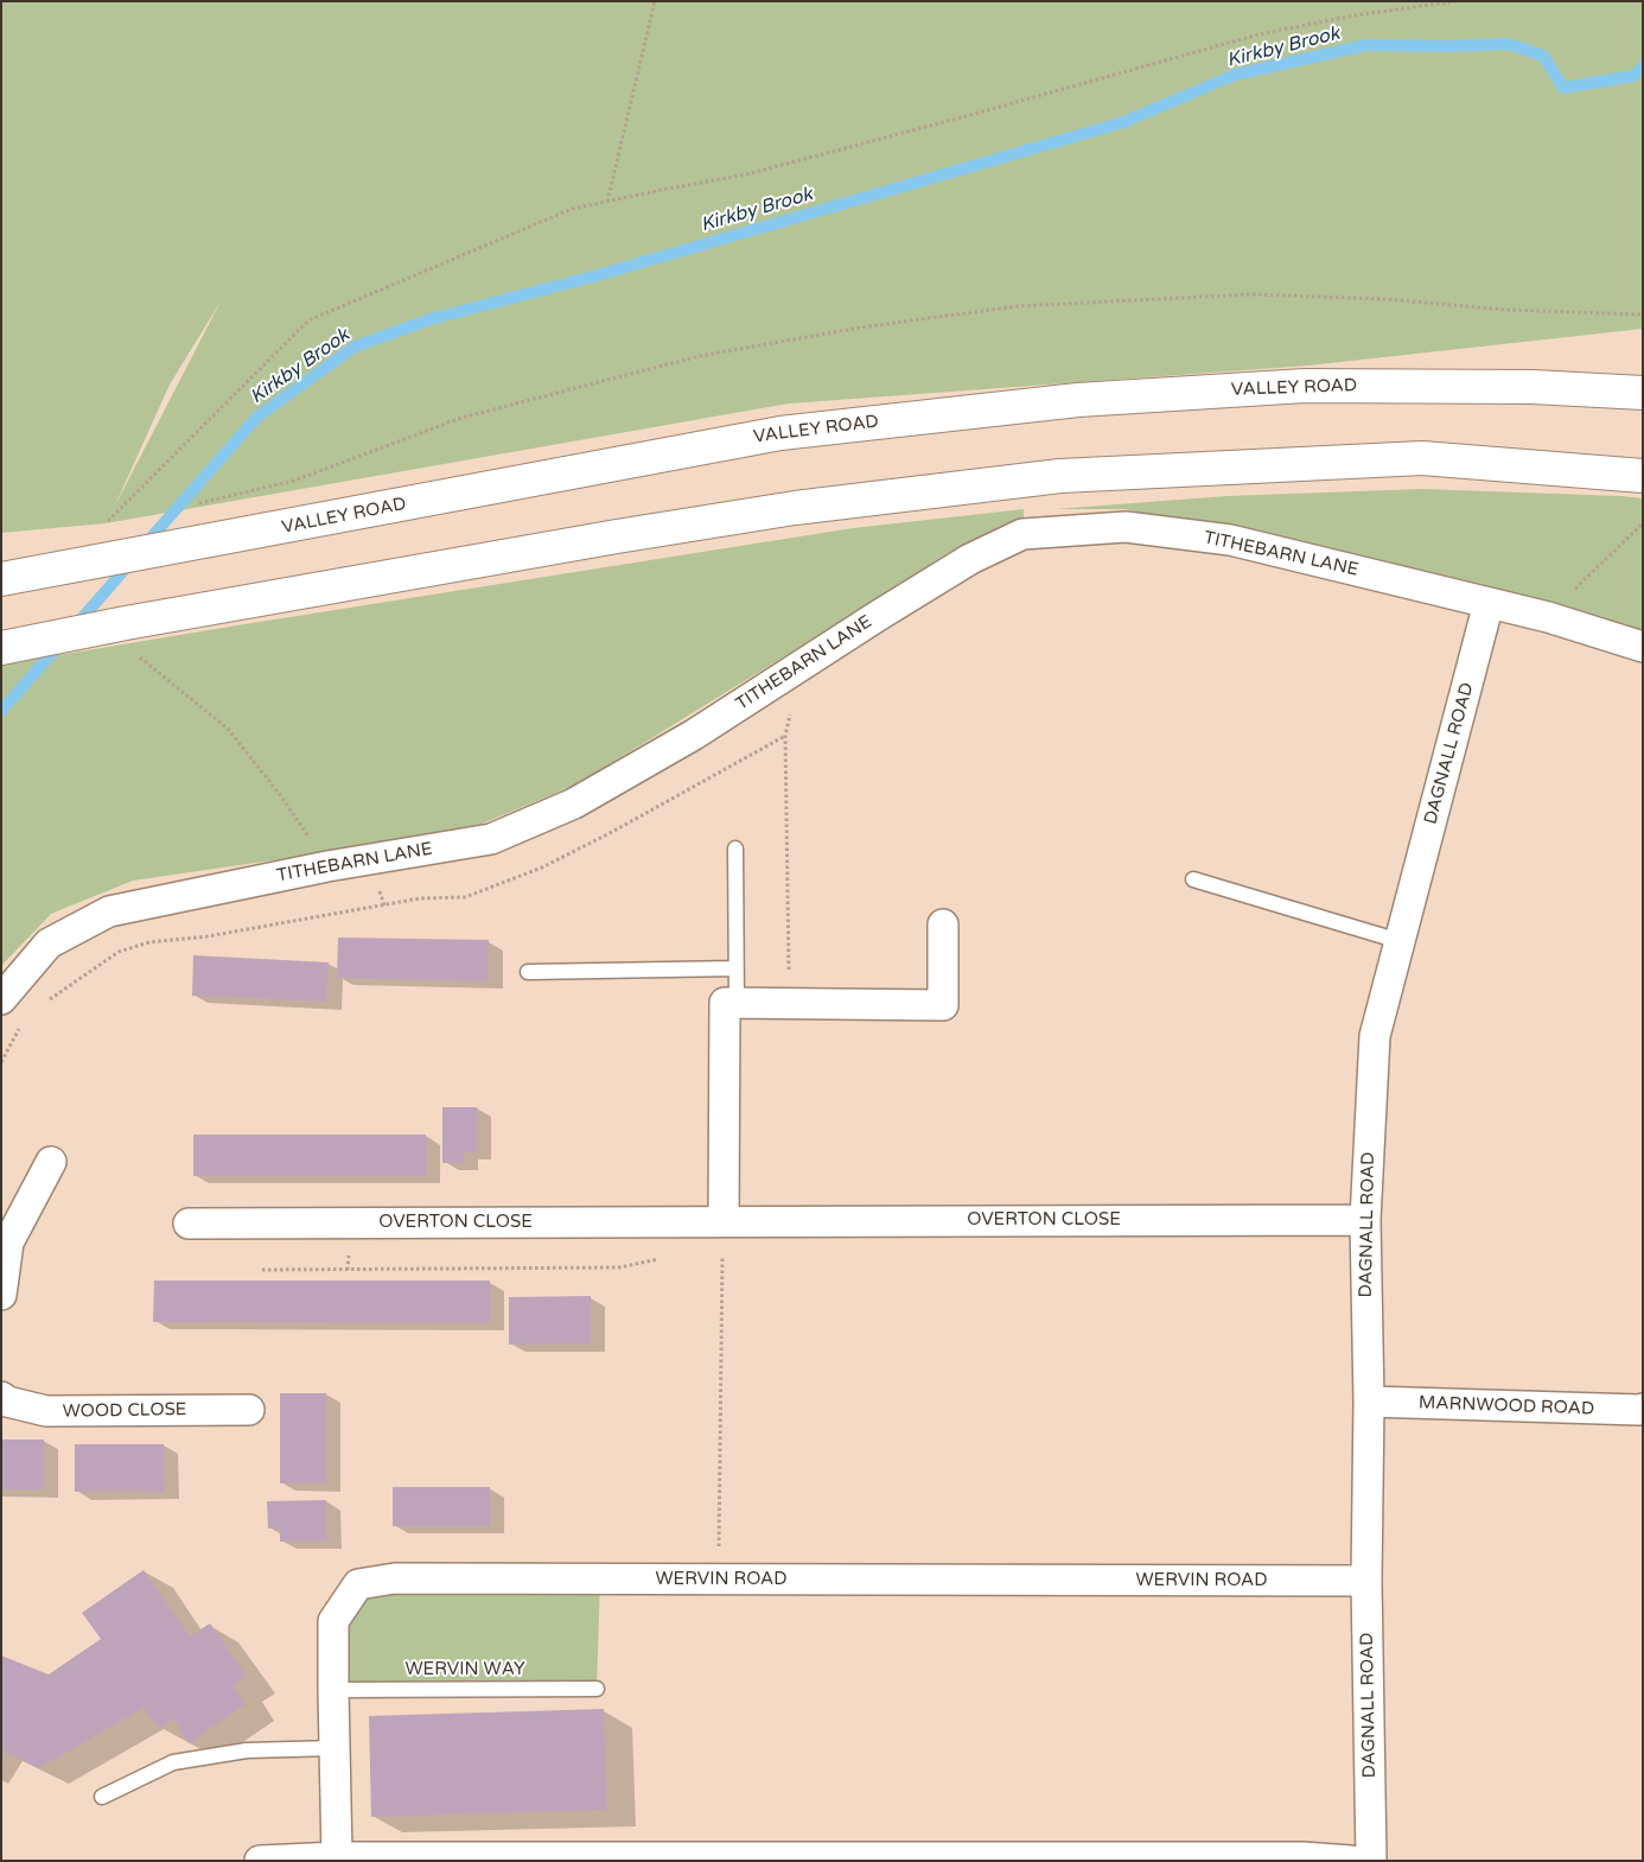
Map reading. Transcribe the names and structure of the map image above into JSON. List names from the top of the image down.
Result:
{
  "streets": {
    "main road": ["VALLEY ROAD"],
    "street": [
      "TITHEBARN LANE",
      "DAGNALL ROAD",
      "OVERTON CLOSE",
      "MARNWOOD ROAD",
      "WOOD CLOSE",
      "WERVIN ROAD"
    ],
    "lane": ["WERVIN WAY"]
  },
  "crossings": [
    ["TITHEBARN LANE", "DAGNALL ROAD"],
    ["DAGNALL ROAD", "OVERTON CLOSE"],
    ["DAGNALL ROAD", "MARNWOOD ROAD"],
    ["DAGNALL ROAD", "WERVIN ROAD"],
    ["WERVIN ROAD", "WERVIN WAY"]
  ],
  "water": ["Kirkby Brook"]
}
